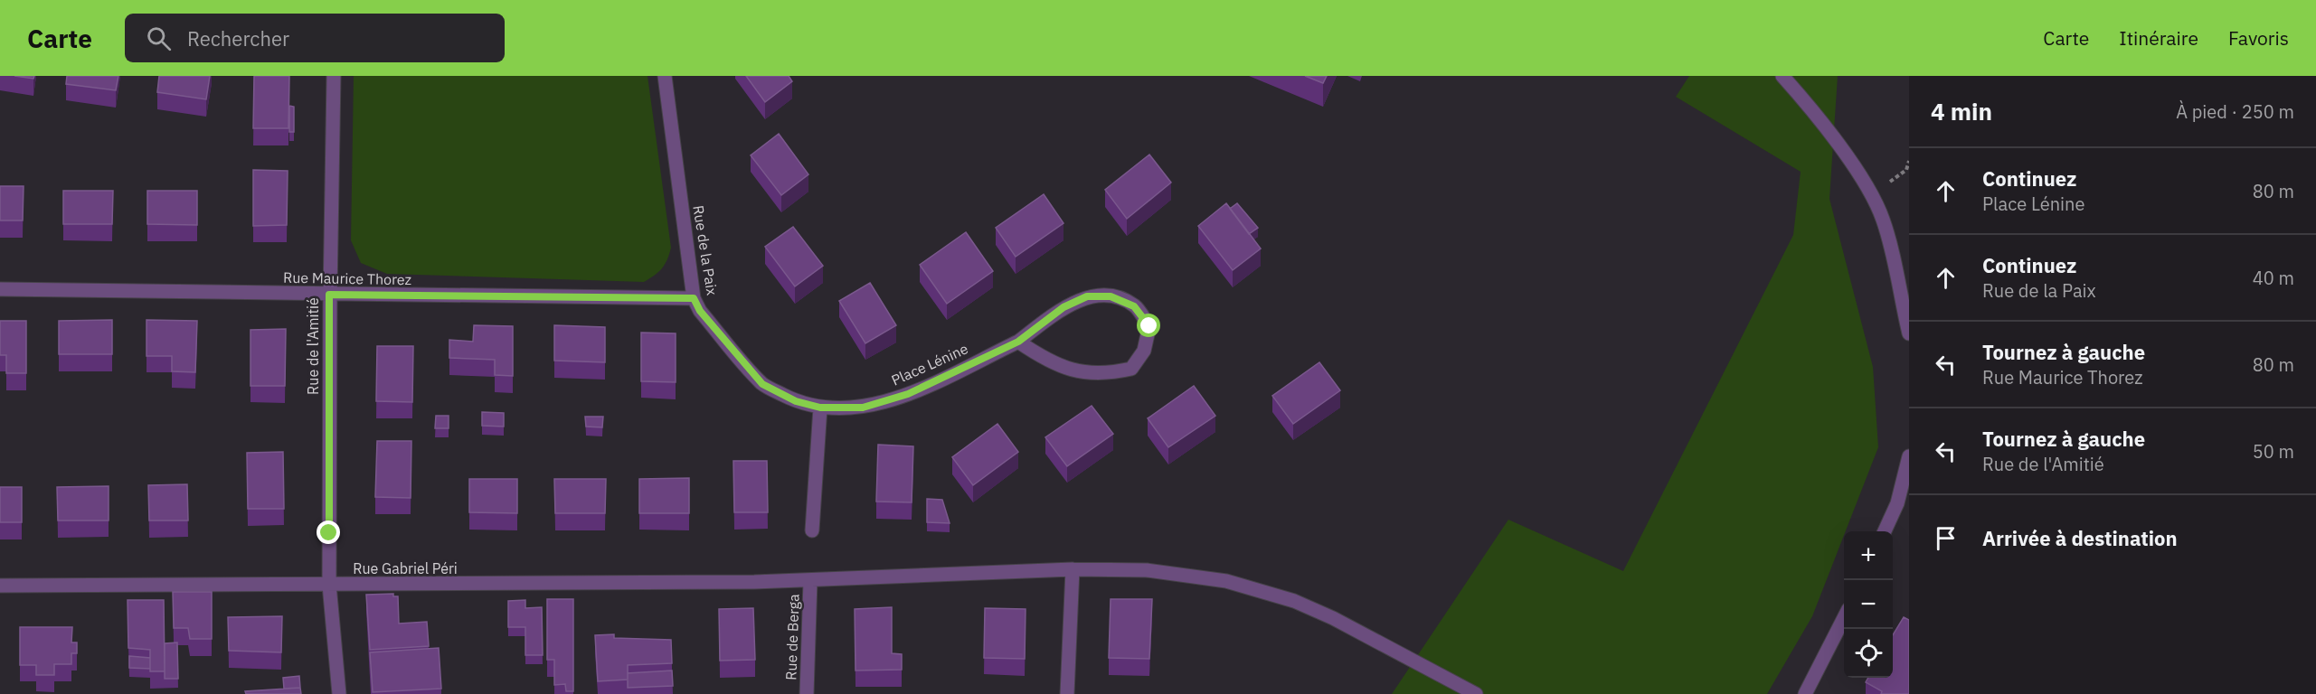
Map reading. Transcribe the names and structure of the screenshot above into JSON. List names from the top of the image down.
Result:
{
  "streets": {
    "street": [
      "Rue de la Paix",
      "Rue Maurice Thorez",
      "Rue de l'Amitié",
      "Place Lénine",
      "Rue Gabriel Péri",
      "Rue de Berga"
    ]
  },
  "crossings": [
    ["Rue de la Paix", "Rue Maurice Thorez"],
    ["Rue de la Paix", "Place Lénine"],
    ["Rue Maurice Thorez", "Rue de l'Amitié"],
    ["Rue de l'Amitié", "Rue Gabriel Péri"],
    ["Rue Gabriel Péri", "Rue de Berga"]
  ],
  "page": {
    "header": "Carte",
    "search": "Rechercher",
    "nav": ["Carte", "Itinéraire", "Favoris"],
    "heading": ["4 min", "À pied · 250 m"],
    "list": [
      ["Continuez", "Place Lénine", "80 m"],
      ["Continuez", "Rue de la Paix", "40 m"],
      ["Tournez à gauche", "Rue Maurice Thorez", "80 m"],
      ["Tournez à gauche", "Rue de l'Amitié", "50 m"],
      "Arrivée à destination"
    ],
    "map_buttons": ["+", "−"]
  }
}
